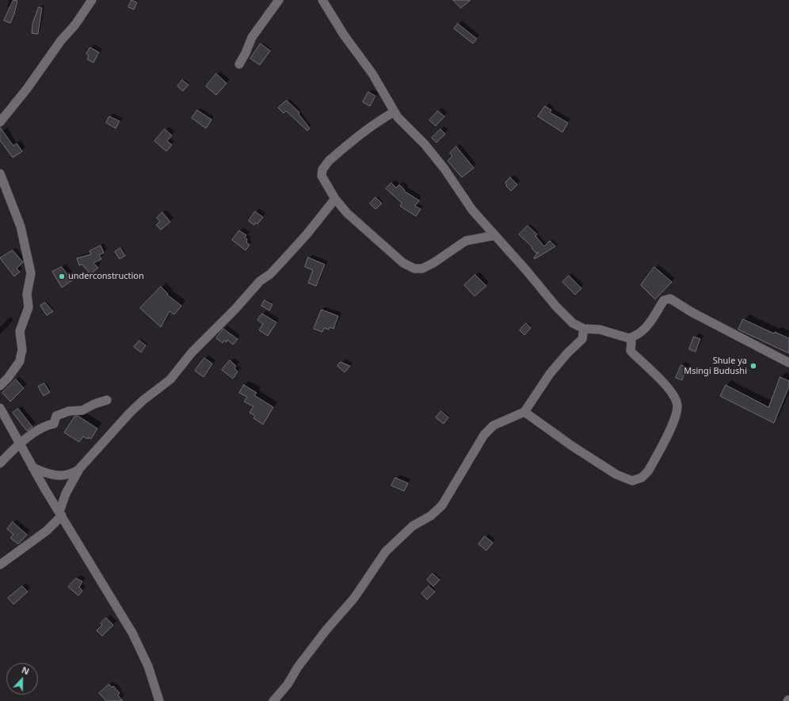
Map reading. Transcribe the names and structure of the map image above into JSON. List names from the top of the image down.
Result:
{
  "places": ["underconstruction", "Shule ya Msingi Budushi"],
  "north": "top"
}
